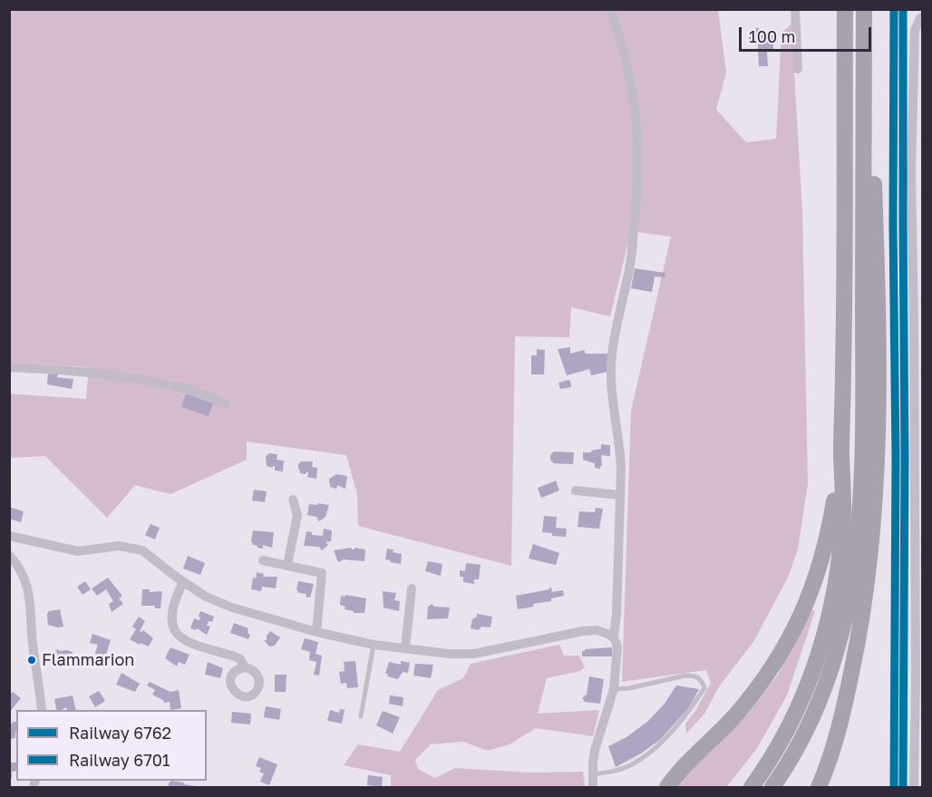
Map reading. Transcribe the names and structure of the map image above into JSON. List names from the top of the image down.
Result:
{
  "places": ["Flammarion"],
  "lines": ["rail line 6762", "rail line 6701"],
  "legend": ["Railway 6762", "Railway 6701"],
  "scale_bar": "100 m"
}
